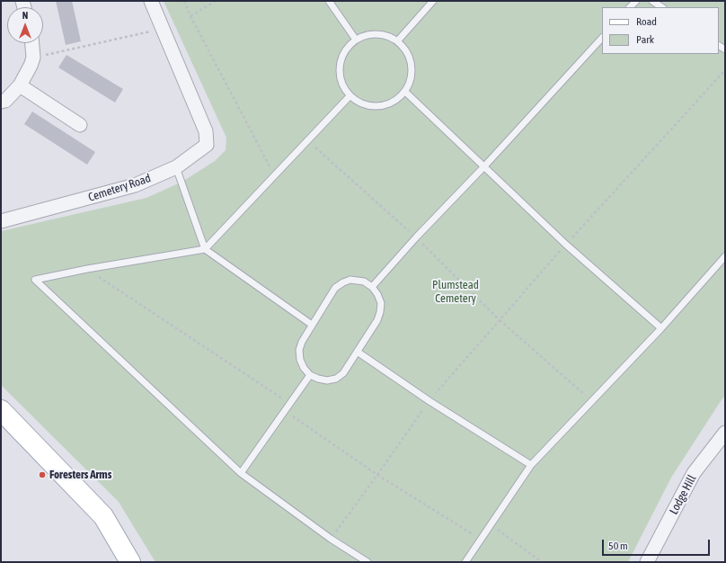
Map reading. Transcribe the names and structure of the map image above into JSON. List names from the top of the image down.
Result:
{
  "streets": {
    "street": ["Cemetery Road", "Lodge Hill"]
  },
  "parks": ["Plumstead Cemetery"],
  "places": ["Foresters Arms"],
  "legend": ["Road", "Park"],
  "scale_bar": "50 m",
  "north": "top"
}
